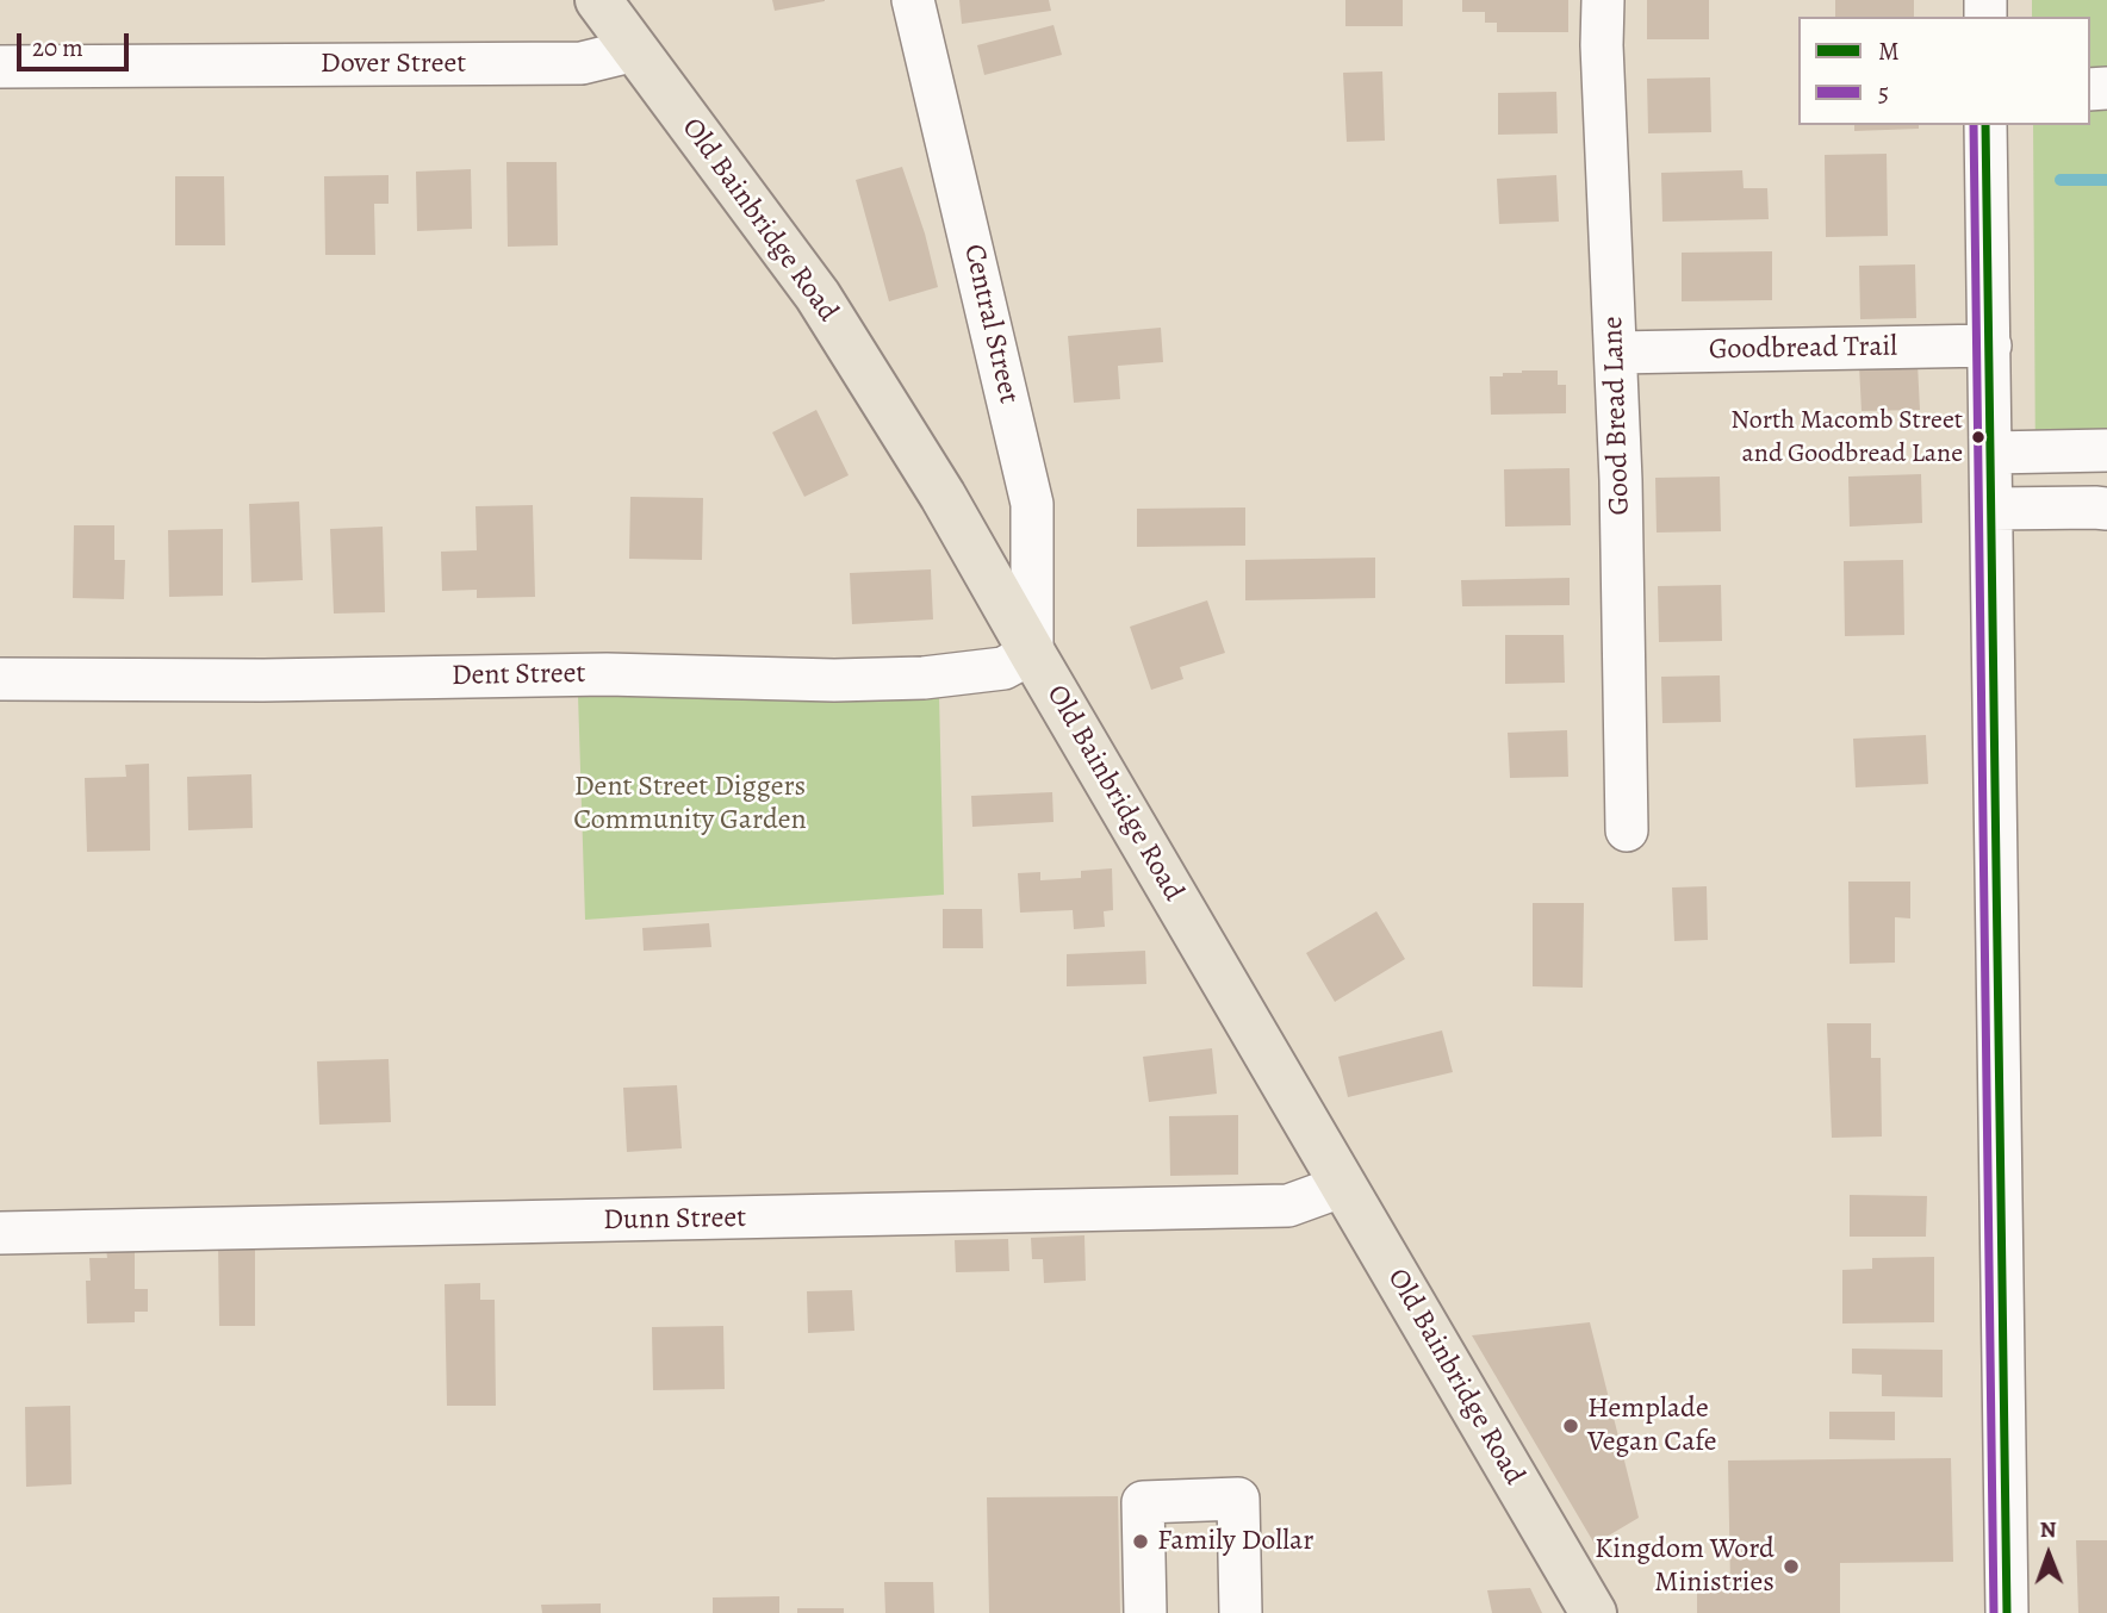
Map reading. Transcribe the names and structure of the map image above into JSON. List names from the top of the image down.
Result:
{
  "streets": {
    "main road": ["Old Bainbridge Road"],
    "street": [
      "Dover Street",
      "Central Street",
      "Goodbread Trail",
      "Good Bread Lane",
      "Dent Street",
      "Dunn Street"
    ]
  },
  "crossings": [
    ["Dover Street", "Old Bainbridge Road"],
    ["Old Bainbridge Road", "Central Street"],
    ["Old Bainbridge Road", "Dent Street"],
    ["Old Bainbridge Road", "Dunn Street"],
    ["Central Street", "Dent Street"],
    ["Goodbread Trail", "Good Bread Lane"]
  ],
  "parks": ["Dent Street Diggers Community Garden"],
  "places": [
    "North Macomb Street and Goodbread Lane",
    "Hemplade Vegan Cafe",
    "Family Dollar",
    "Kingdom Word Ministries"
  ],
  "lines": ["transit line M", "transit line 5"],
  "legend": ["M", "5"],
  "scale_bar": "20 m",
  "north": "top"
}
